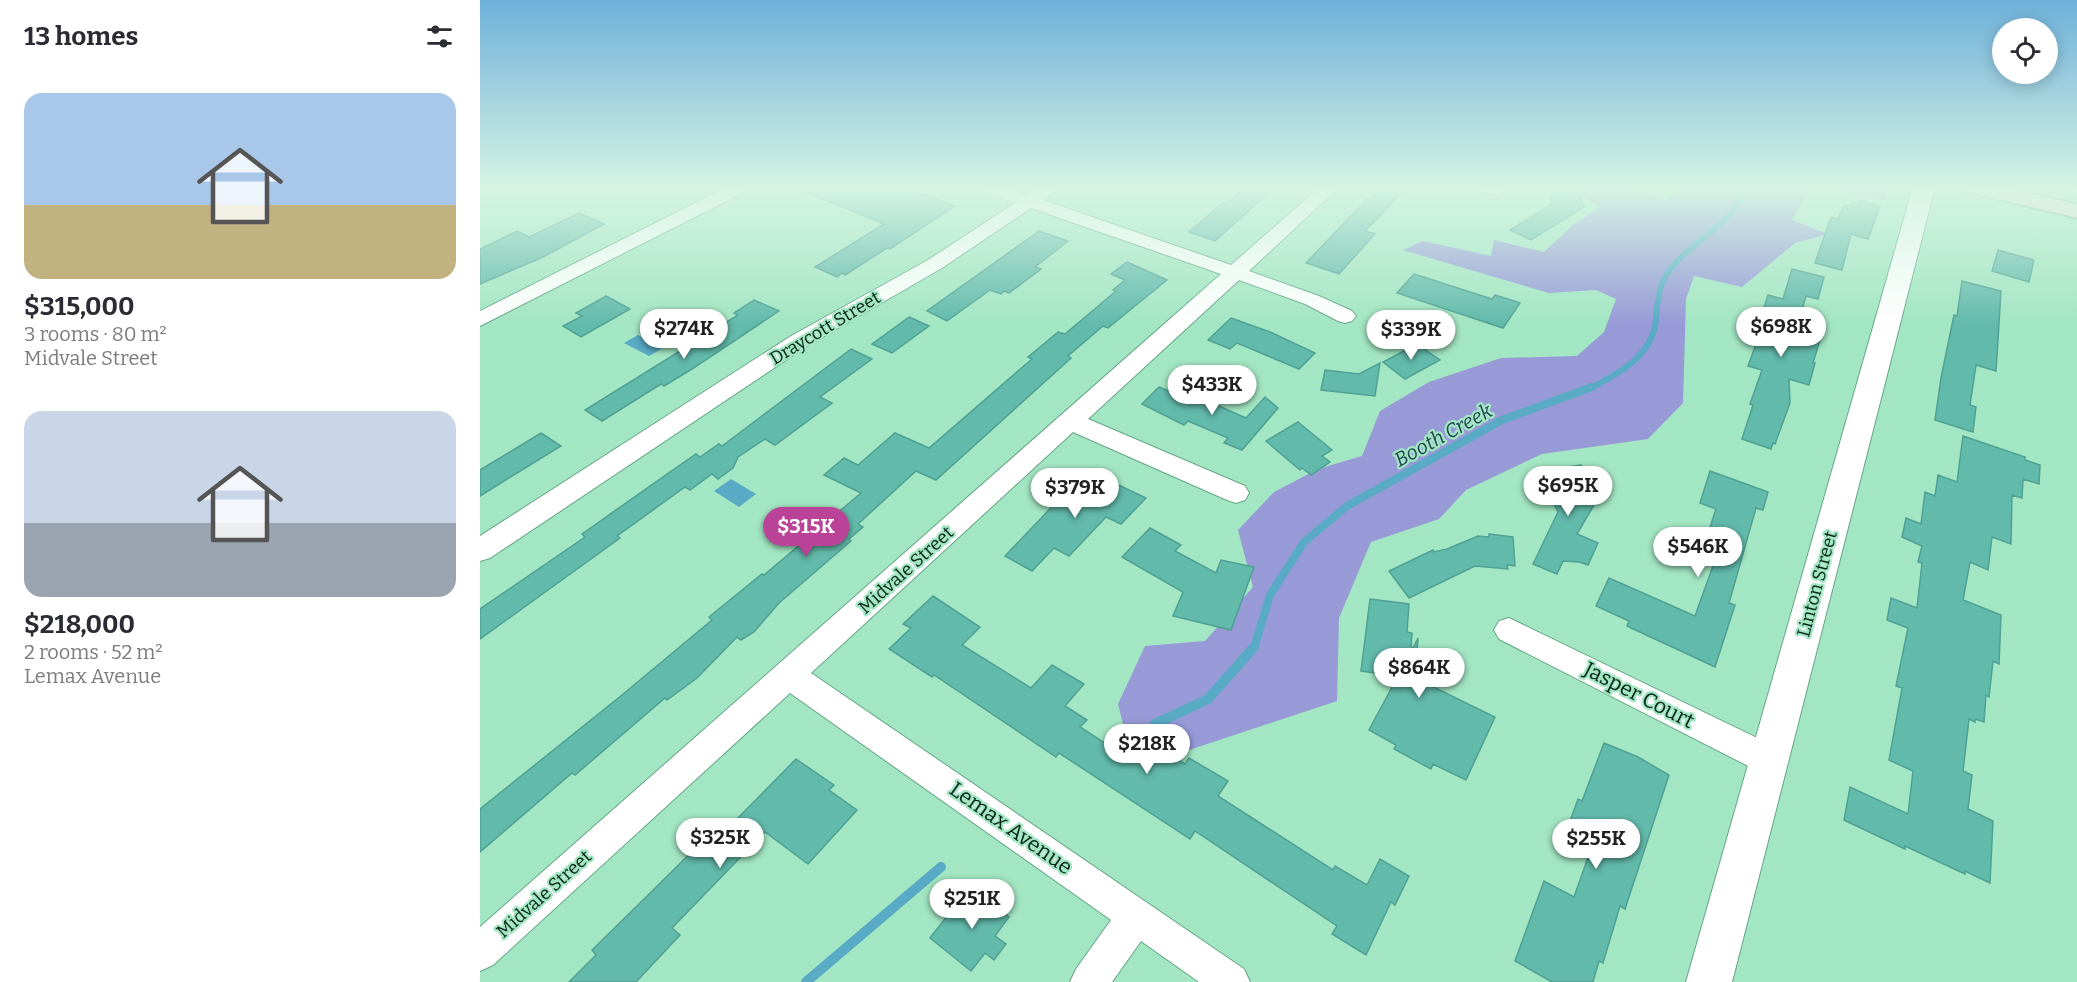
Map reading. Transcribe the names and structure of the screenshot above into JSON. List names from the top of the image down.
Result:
{
  "streets": {
    "street": [
      "Draycott Street",
      "Midvale Street",
      "Linton Street",
      "Jasper Court",
      "Lemax Avenue"
    ]
  },
  "crossings": [
    ["Midvale Street", "Lemax Avenue"],
    ["Linton Street", "Jasper Court"]
  ],
  "water": ["Booth Creek"],
  "page": {
    "heading": "13 homes",
    "list": [
      {
        "name": "$315,000",
        "note": "3 rooms · 80 m² · Midvale Street"
      },
      {
        "name": "$218,000",
        "note": "2 rooms · 52 m² · Lemax Avenue"
      }
    ],
    "price": [
      "$698K",
      "$274K",
      "$339K",
      "$433K",
      "$695K",
      "$379K",
      "$315K",
      "$546K",
      "$864K",
      "$218K",
      "$325K",
      "$255K",
      "$251K"
    ]
  }
}
